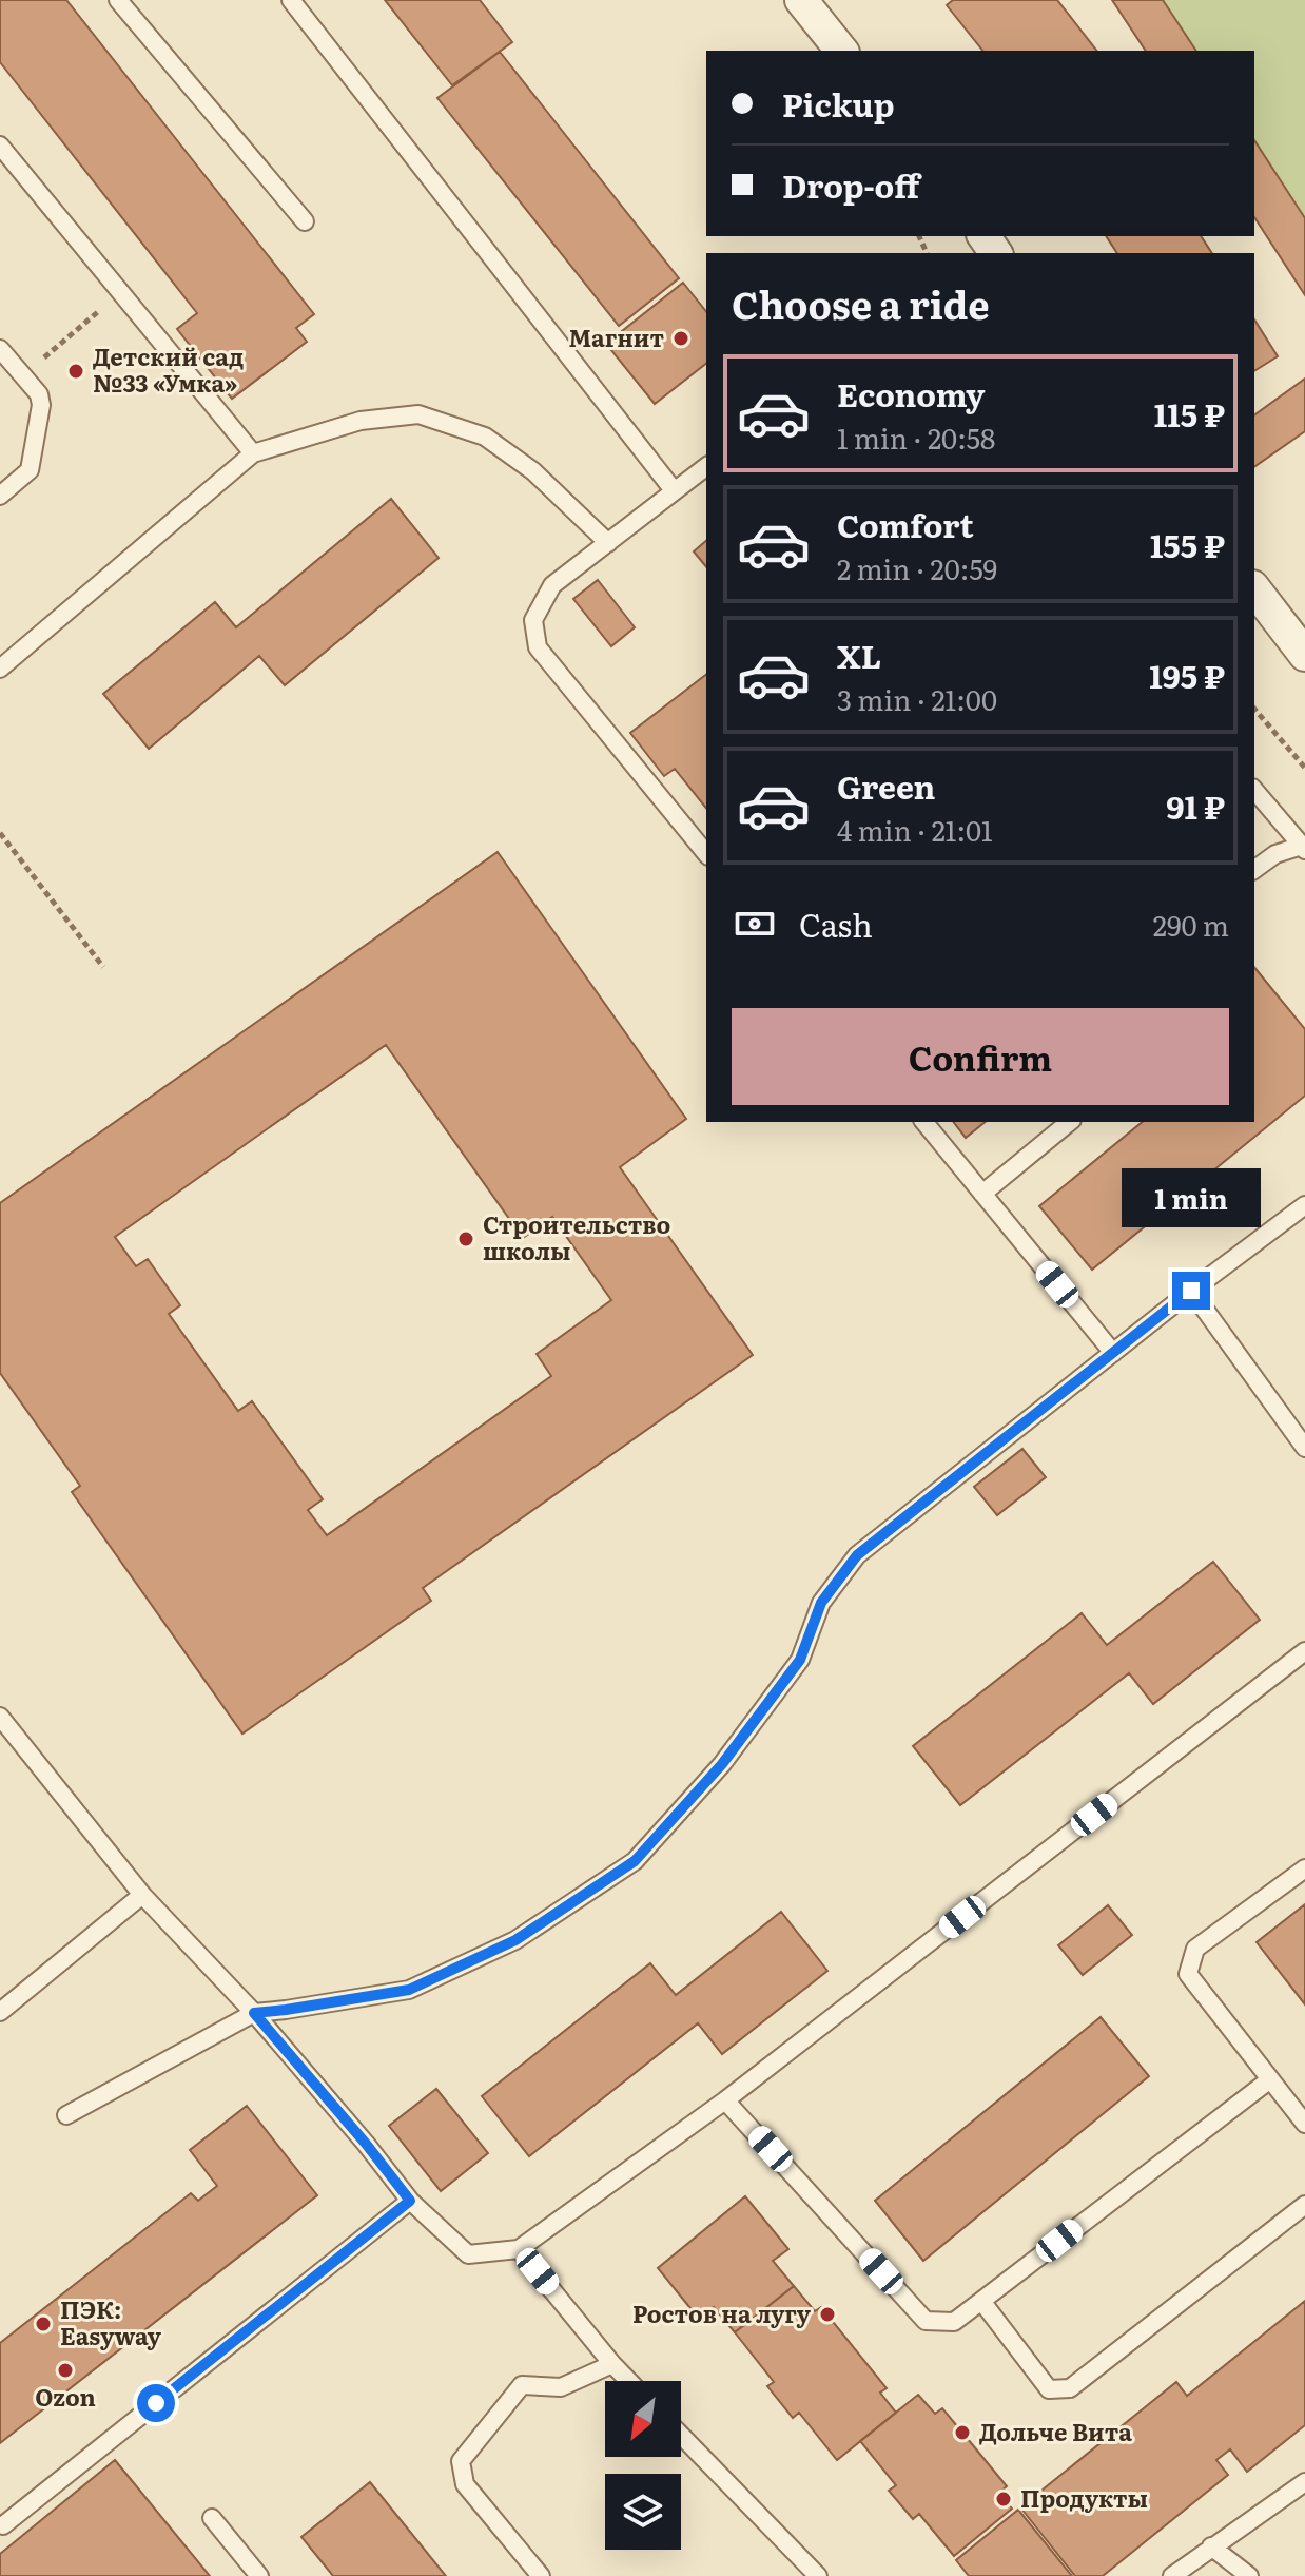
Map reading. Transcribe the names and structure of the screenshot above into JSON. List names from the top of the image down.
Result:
{
  "places": [
    "Магнит",
    "Детский сад №33 «Умка»",
    "Строительство школы",
    "Ростов на лугу",
    "ПЭК: Easyway",
    "Ozon",
    "Дольче Вита",
    "Продукты"
  ],
  "north": "bottom left",
  "page": {
    "banner": ["Pickup", "Drop-off"],
    "heading": "Choose a ride",
    "list": [
      {
        "name": "Economy",
        "note": "1 min · 20:58",
        "value": "115 ₽"
      },
      {
        "name": "Comfort",
        "note": "2 min · 20:59",
        "value": "155 ₽"
      },
      {
        "name": "XL",
        "note": "3 min · 21:00",
        "value": "195 ₽"
      },
      {
        "name": "Green",
        "note": "4 min · 21:01",
        "value": "91 ₽"
      }
    ],
    "pay": ["Cash", "290 m"],
    "buttons": "Confirm",
    "bubble": "1 min"
  }
}
